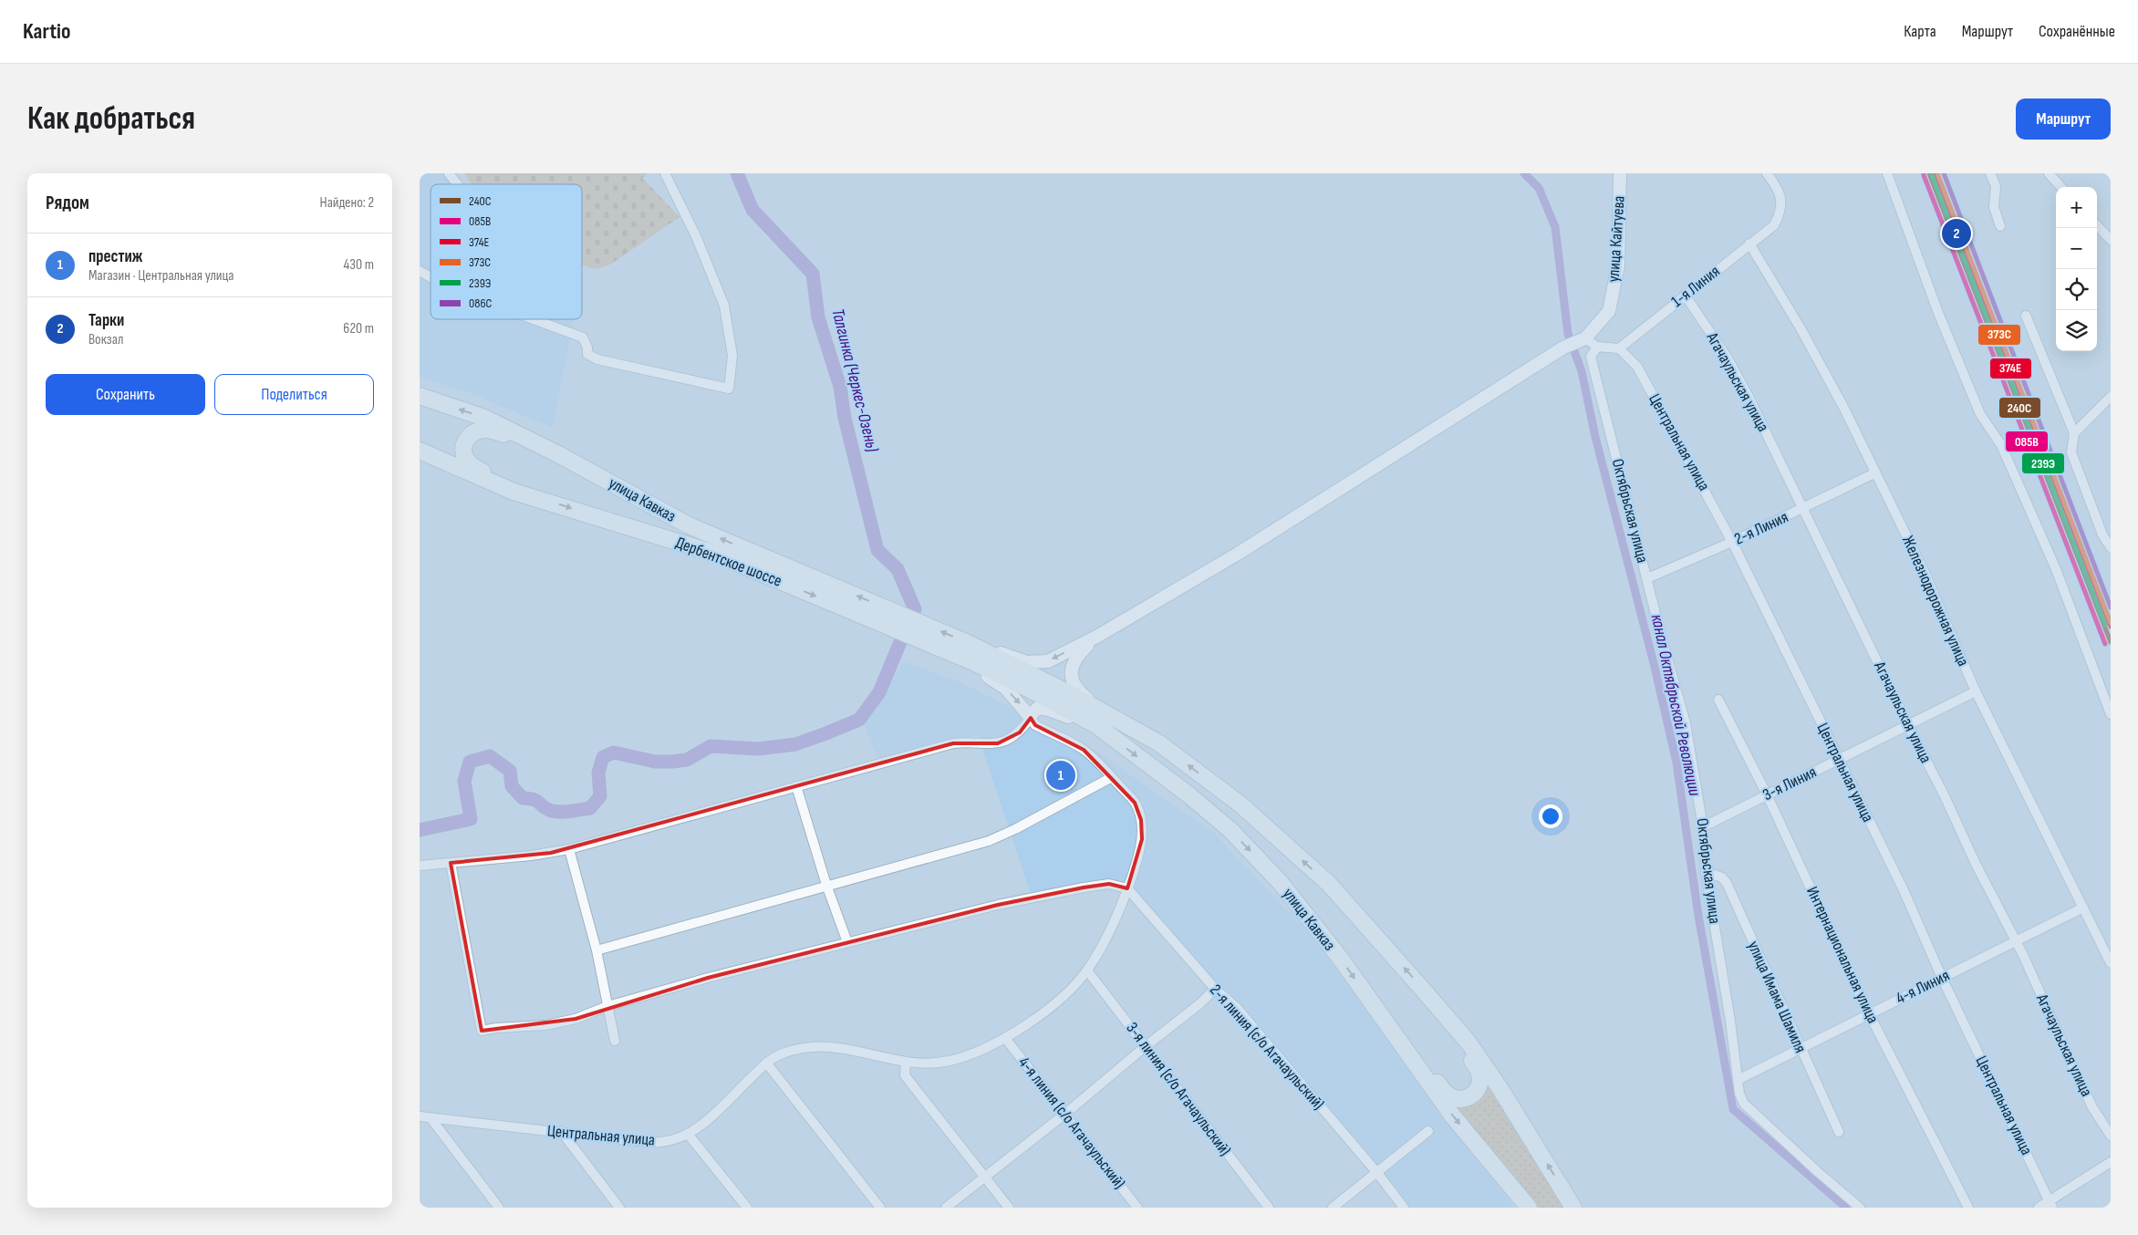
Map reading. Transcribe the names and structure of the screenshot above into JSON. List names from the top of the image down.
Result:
{
  "streets": {
    "highway": ["улица Кавказ", "Дербентское шоссе"],
    "main road": ["улица Кайтуева"],
    "street": [
      "1-я Линия",
      "Агачаульская улица",
      "Центральная улица",
      "Октябрьская улица",
      "2-я Линия",
      "Железнодорожная улица",
      "3-я Линия",
      "Интернациональная улица",
      "4-я Линия",
      "улица Имама Шамиля",
      "2-я линия (с/о Агачаульский)",
      "3-я линия (с/о Агачаульский)",
      "4-я линия (с/о Агачаульский)"
    ]
  },
  "crossings": [
    ["1-я Линия", "Агачаульская улица"],
    ["1-я Линия", "Центральная улица"],
    ["1-я Линия", "Железнодорожная улица"],
    ["Агачаульская улица", "2-я Линия"],
    ["Агачаульская улица", "3-я Линия"],
    ["Агачаульская улица", "4-я Линия"],
    ["Центральная улица", "2-я Линия"],
    ["Центральная улица", "3-я Линия"],
    ["Центральная улица", "4-я Линия"],
    ["Центральная улица", "2-я линия (с/о Агачаульский)"],
    ["Центральная улица", "3-я линия (с/о Агачаульский)"],
    ["Центральная улица", "4-я линия (с/о Агачаульский)"],
    ["улица Кавказ", "Дербентское шоссе"],
    ["Октябрьская улица", "2-я Линия"],
    ["Октябрьская улица", "3-я Линия"],
    ["Октябрьская улица", "4-я Линия"],
    ["Октябрьская улица", "улица Имама Шамиля"],
    ["2-я Линия", "Железнодорожная улица"],
    ["Железнодорожная улица", "3-я Линия"],
    ["Железнодорожная улица", "4-я Линия"],
    ["3-я Линия", "Интернациональная улица"],
    ["Интернациональная улица", "4-я Линия"],
    ["4-я Линия", "улица Имама Шамиля"]
  ],
  "one_way": ["Дербентское шоссе"],
  "water": ["Талгинка (Черкес-Озень)", "канал Октябрьской Революции"],
  "lines": [
    "transit line 240С",
    "transit line 374Е",
    "transit line 373C",
    "transit line 086С",
    "transit line 085В",
    "transit line 239Э"
  ],
  "legend": [
    "240С",
    "085В",
    "374Е",
    "373C",
    "239Э",
    "086С"
  ],
  "page": {
    "header": "Kartio",
    "nav": ["Карта", "Маршрут", "Сохранённые"],
    "buttons": [
      "Маршрут",
      ["Сохранить", "Поделиться"]
    ],
    "title": "Как добраться",
    "heading": ["Рядом", "Найдено: 2"],
    "map_buttons": ["+", "−"],
    "pins": ["2", "1"],
    "list": [
      {
        "mark": "1",
        "name": "престиж",
        "note": "Магазин · Центральная улица",
        "value": "430 m"
      },
      {
        "mark": "2",
        "name": "Тарки",
        "note": "Вокзал",
        "value": "620 m"
      }
    ]
  }
}
